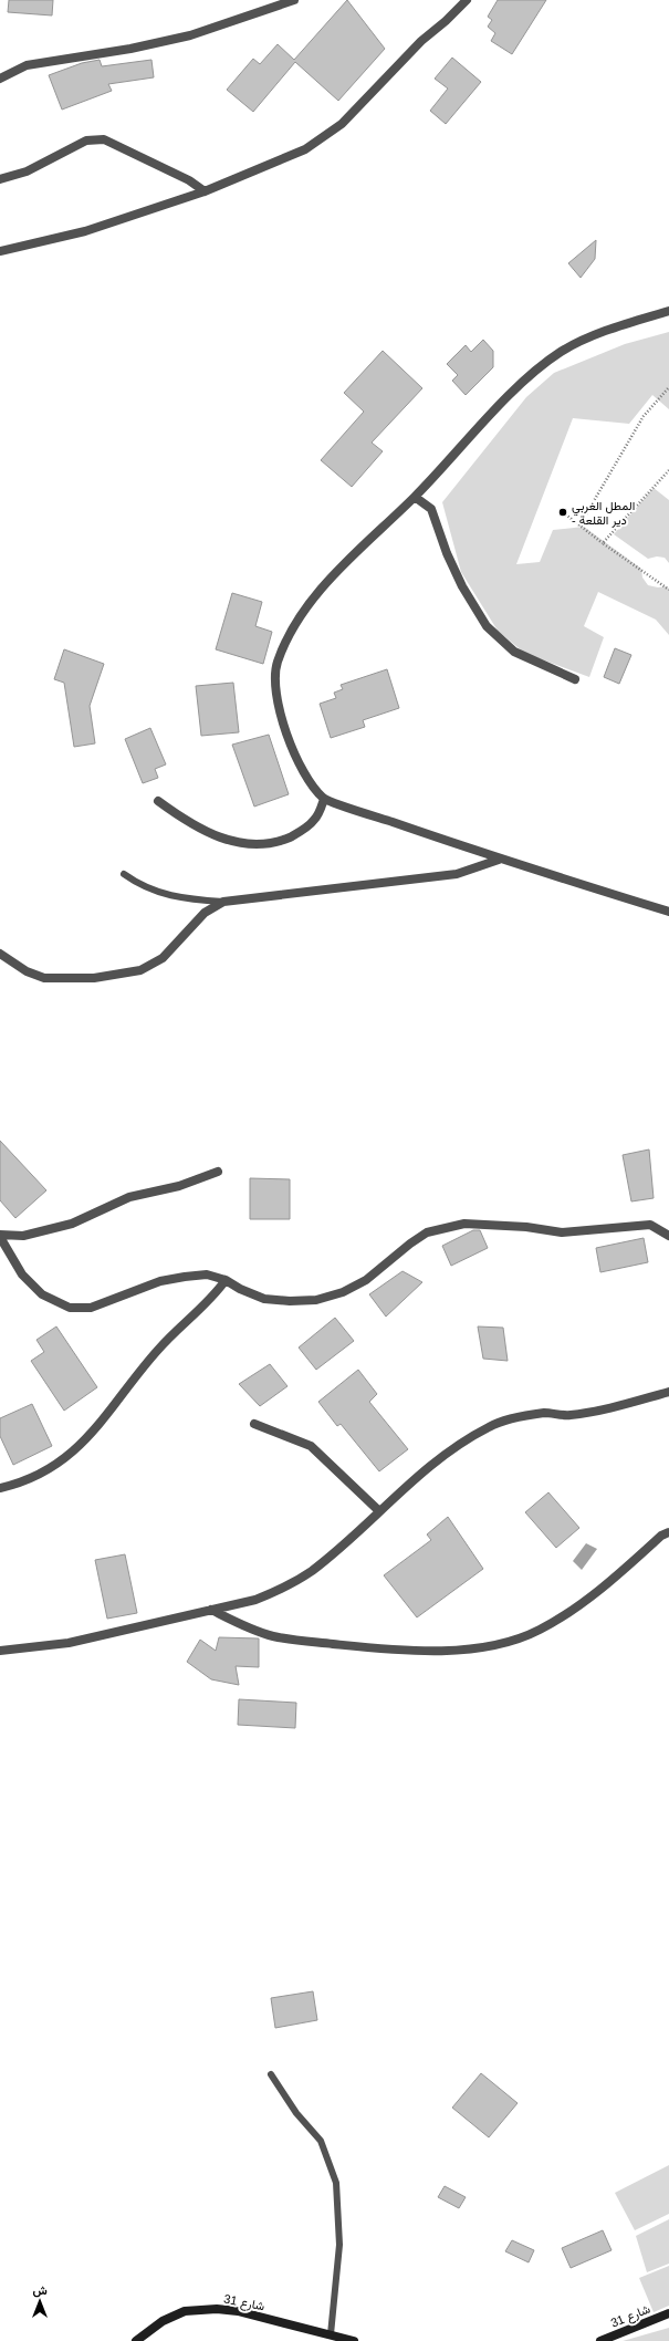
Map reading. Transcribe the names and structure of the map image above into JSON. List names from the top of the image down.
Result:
{
  "streets": {
    "main road": ["شارع 31"]
  },
  "places": ["المطل الغربي - دير القلعة"],
  "north": "top"
}
